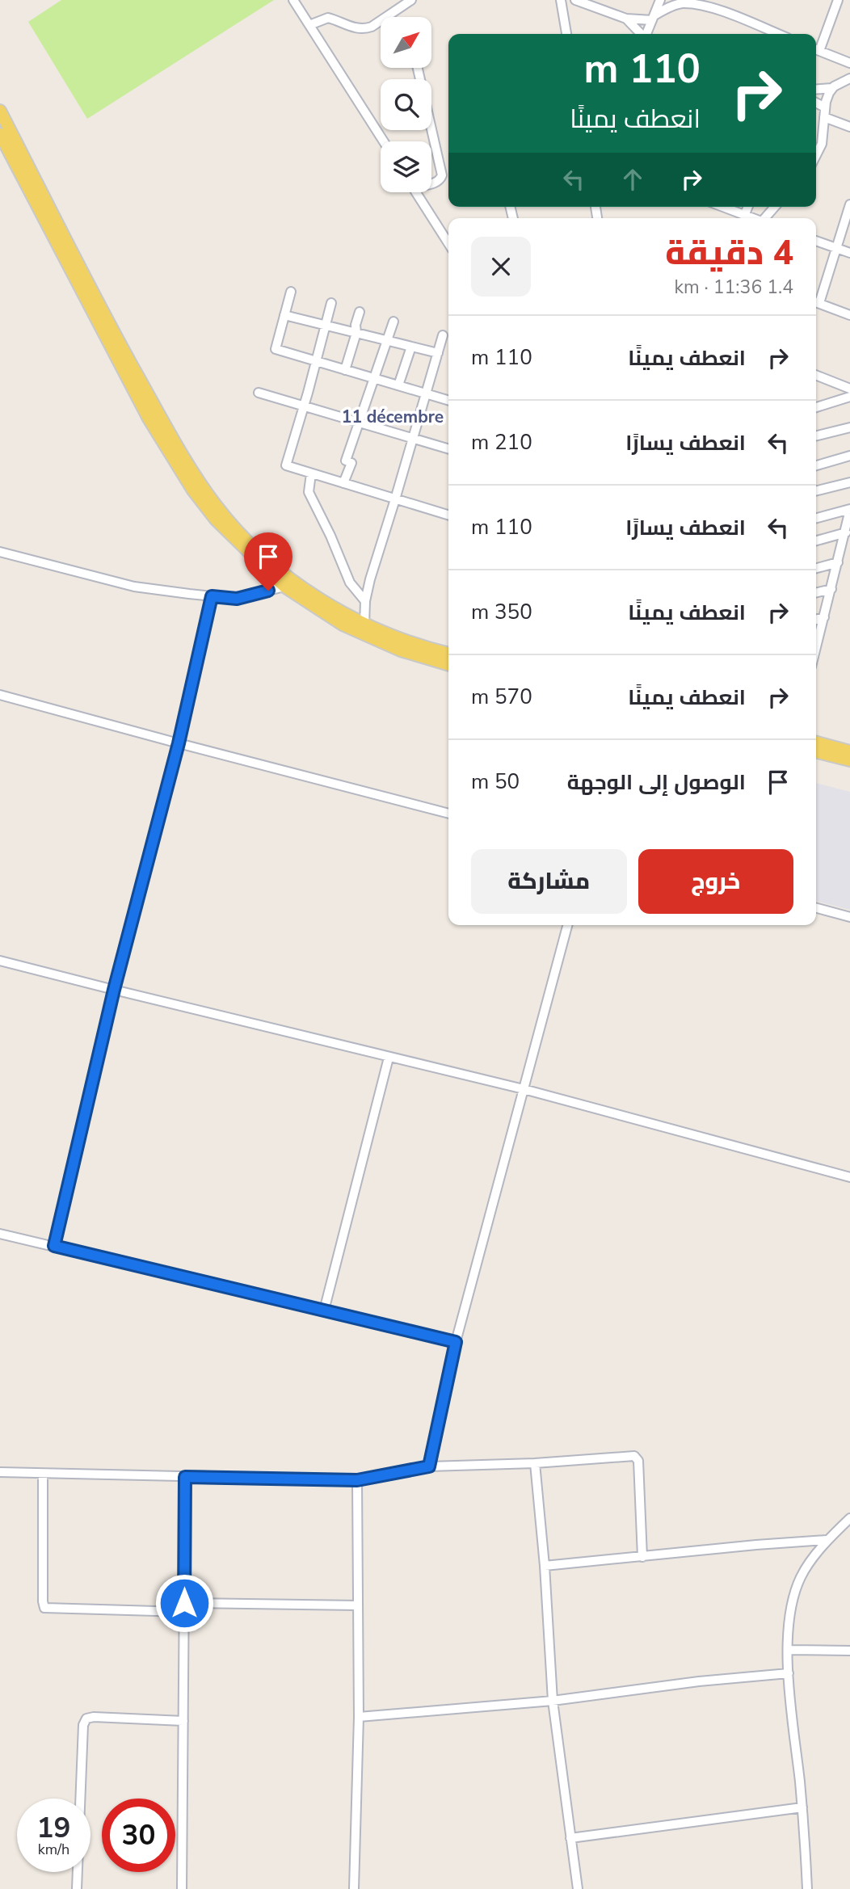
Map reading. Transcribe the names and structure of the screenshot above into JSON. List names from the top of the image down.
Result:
{
  "districts": ["11 décembre"],
  "north": "top right",
  "page": {
    "turn": ["110 m", "انعطف يمينًا"],
    "heading": ["4 دقيقة", "1.4 km · 11:36"],
    "list": [
      {
        "name": "انعطف يمينًا",
        "value": "110 m"
      },
      {
        "name": "انعطف يسارًا",
        "value": "210 m"
      },
      {
        "name": "انعطف يسارًا",
        "value": "110 m"
      },
      {
        "name": "انعطف يمينًا",
        "value": "350 m"
      },
      {
        "name": "انعطف يمينًا",
        "value": "570 m"
      },
      {
        "name": "الوصول إلى الوجهة",
        "value": "50 m"
      }
    ],
    "buttons": ["خروج", "مشاركة"],
    "speed": "19 km/h",
    "limit": "30"
  }
}
